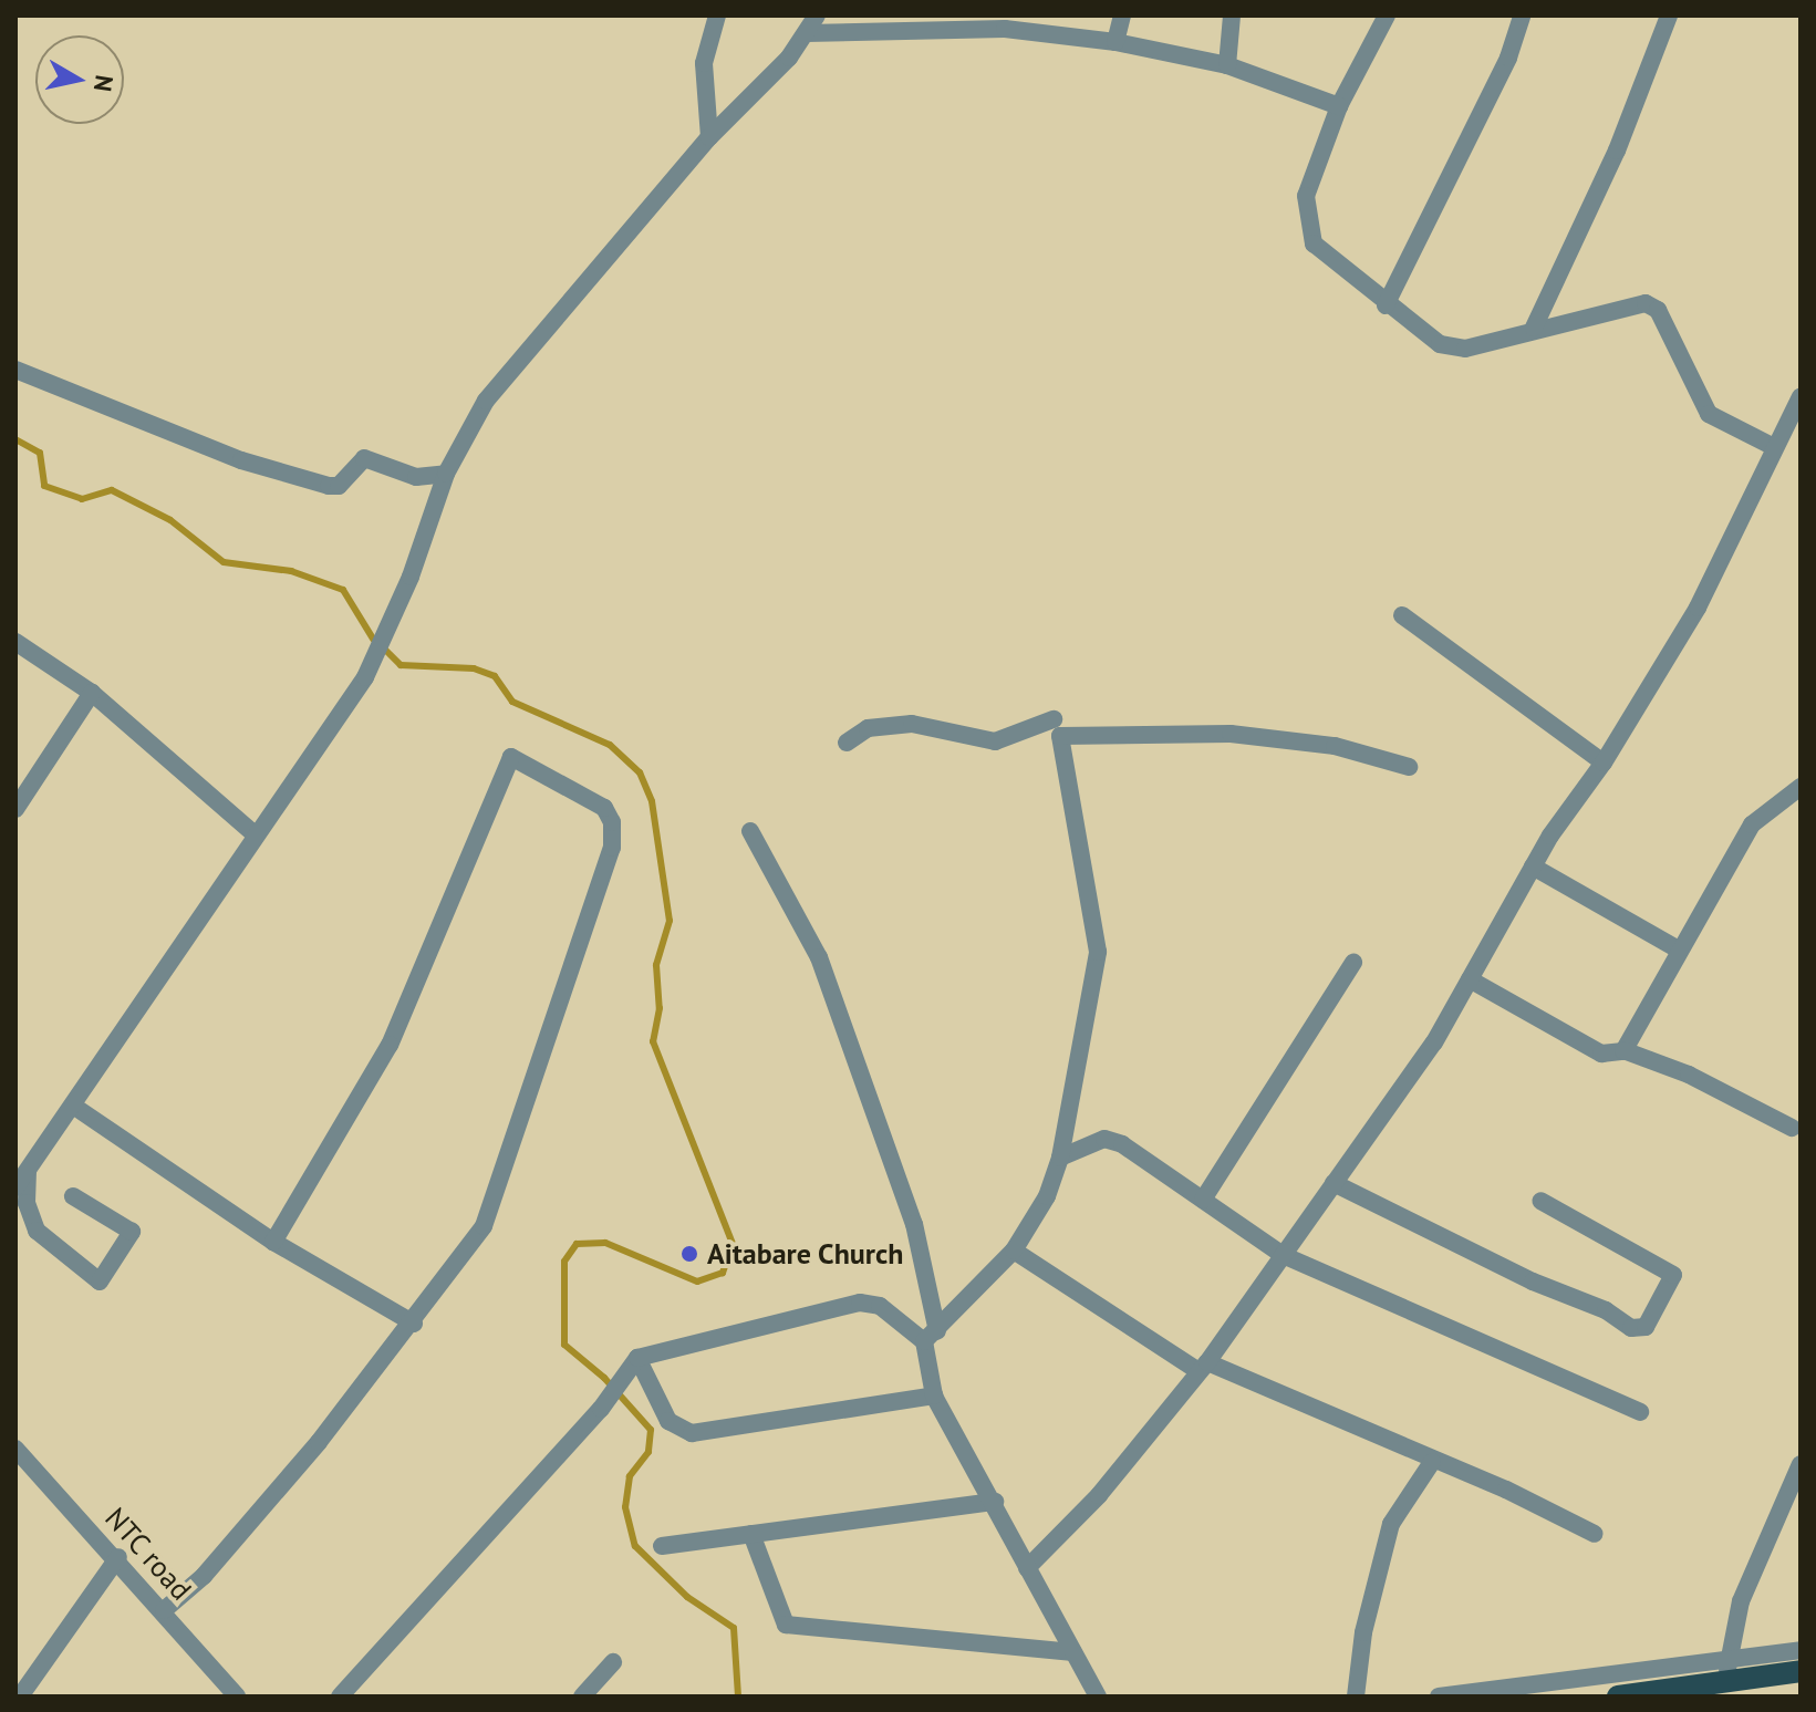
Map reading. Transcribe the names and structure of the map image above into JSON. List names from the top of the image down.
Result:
{
  "streets": {
    "street": ["NTC road"]
  },
  "places": ["Aitabare Church"],
  "north": "right"
}
